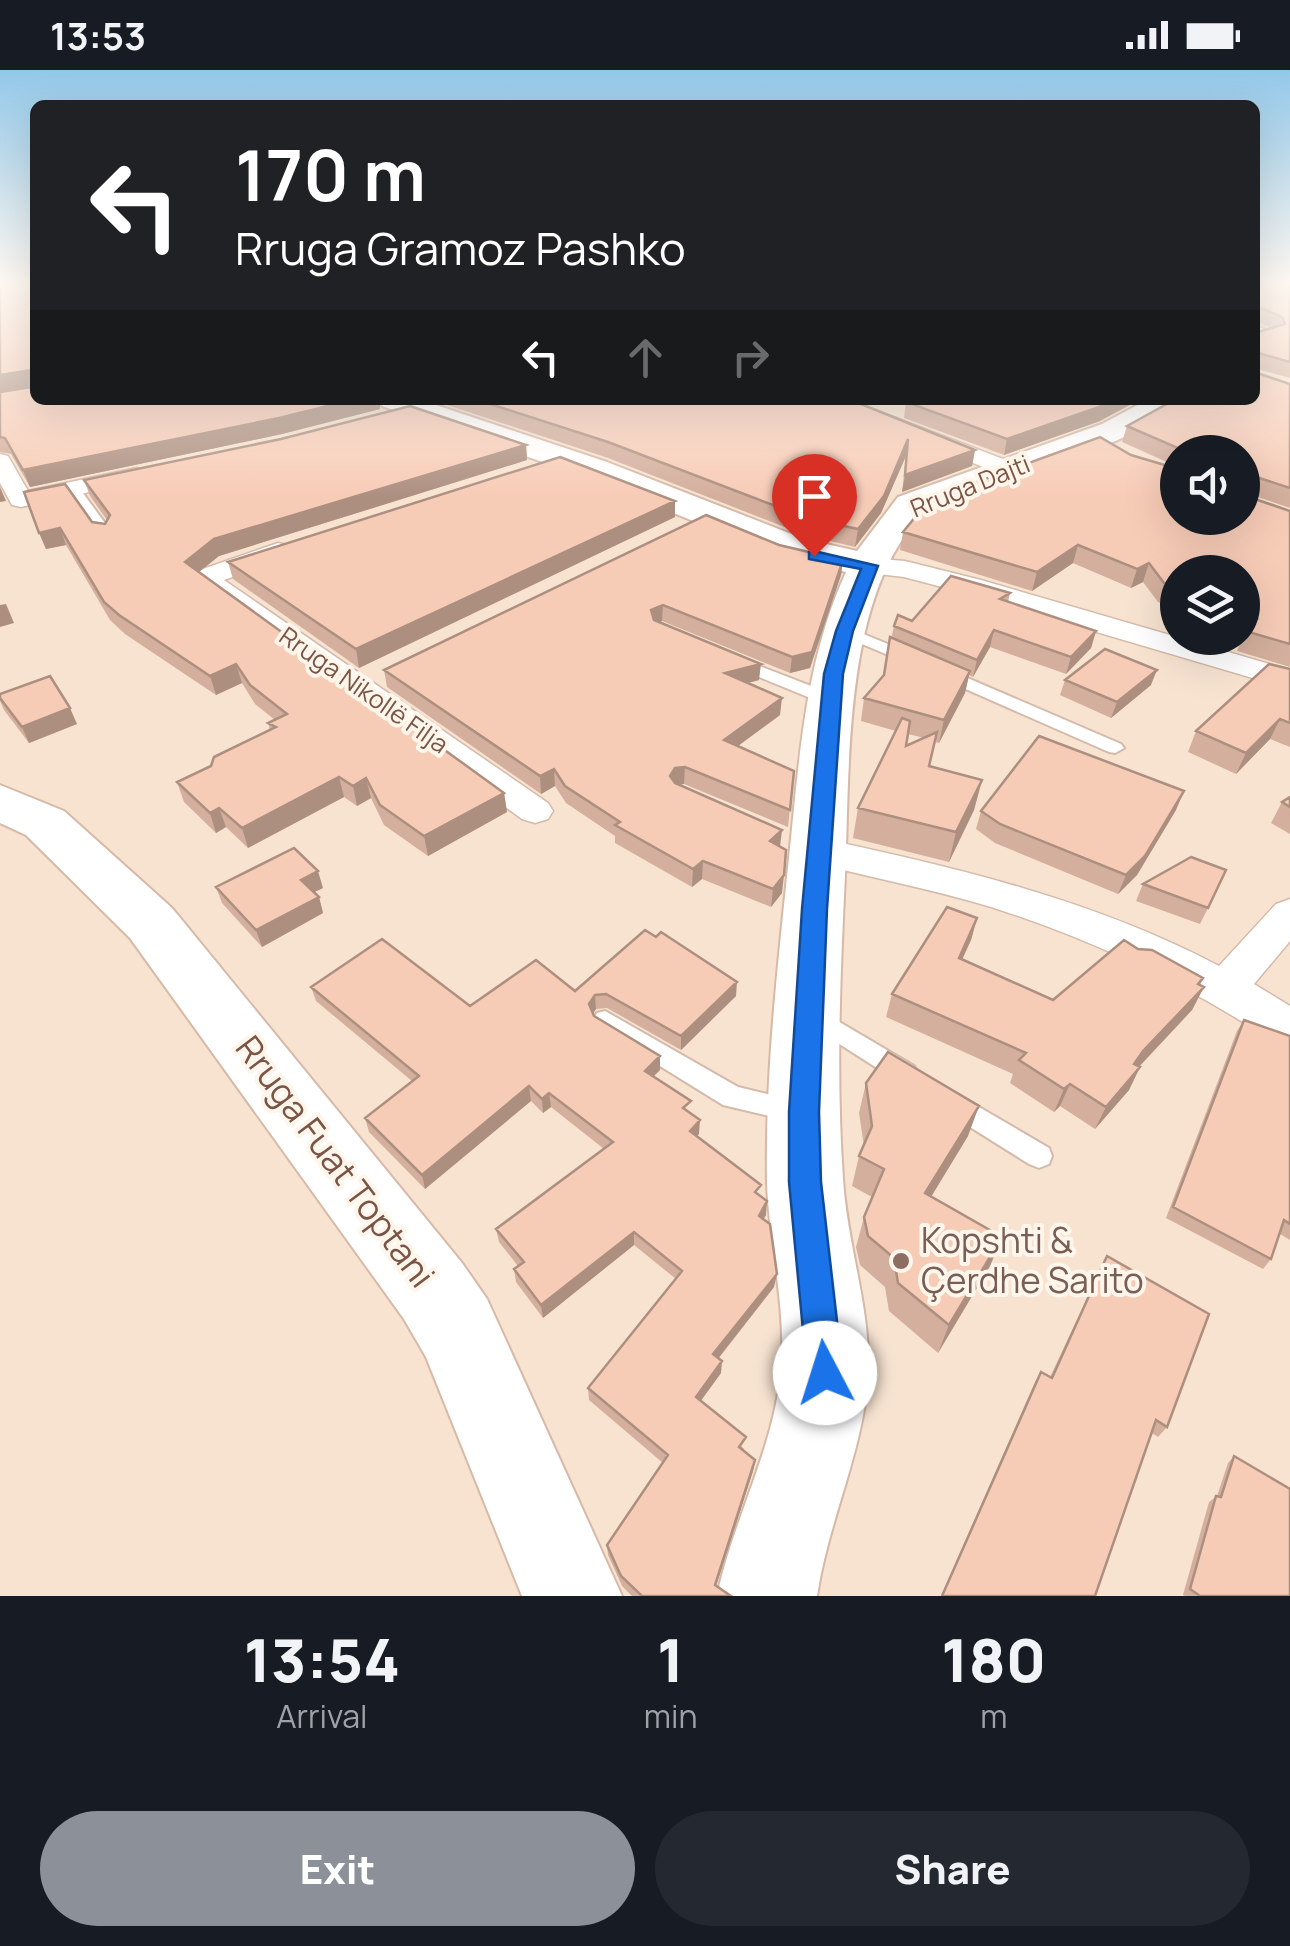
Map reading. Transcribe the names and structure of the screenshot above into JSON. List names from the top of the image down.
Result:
{
  "streets": {
    "street": ["Rruga Dajti", "Rruga Nikollë Filja", "Rruga Fuat Toptani"]
  },
  "places": ["Kopshti & Çerdhe Sarito"],
  "page": {
    "status": "13:53",
    "turn": ["170 m", "Rruga Gramoz Pashko"],
    "eta": [
      "13:54",
      "Arrival",
      "1",
      "min",
      "180",
      "m"
    ],
    "buttons": ["Exit", "Share"]
  }
}
